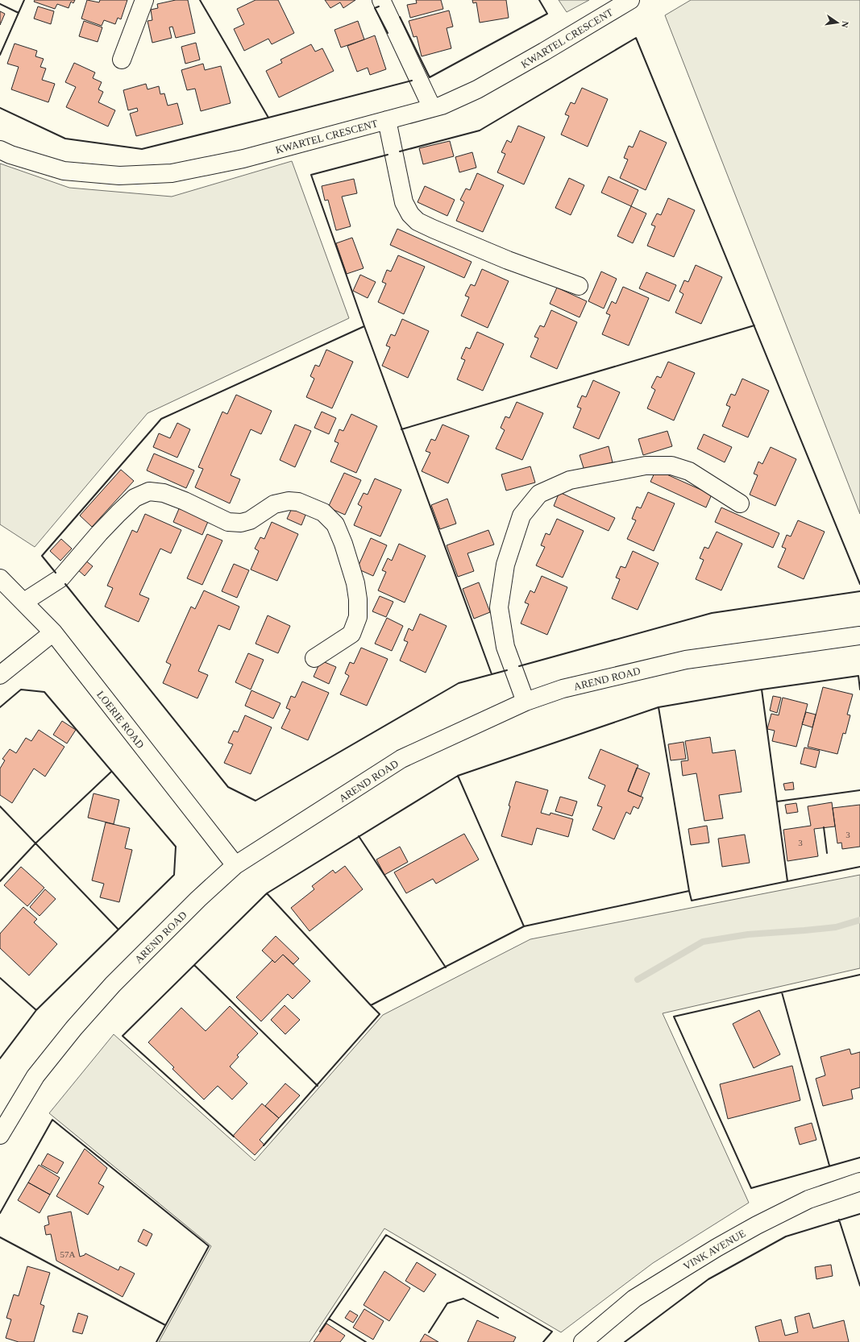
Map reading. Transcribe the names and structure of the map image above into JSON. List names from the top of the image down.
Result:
{
  "streets": {
    "street": [
      "KWARTEL CRESCENT",
      "AREND ROAD",
      "LOERIE ROAD",
      "VINK AVENUE"
    ]
  },
  "crossings": [
    ["AREND ROAD", "LOERIE ROAD"]
  ],
  "house_numbers": ["3", "3", "57A"],
  "north": "right"
}
